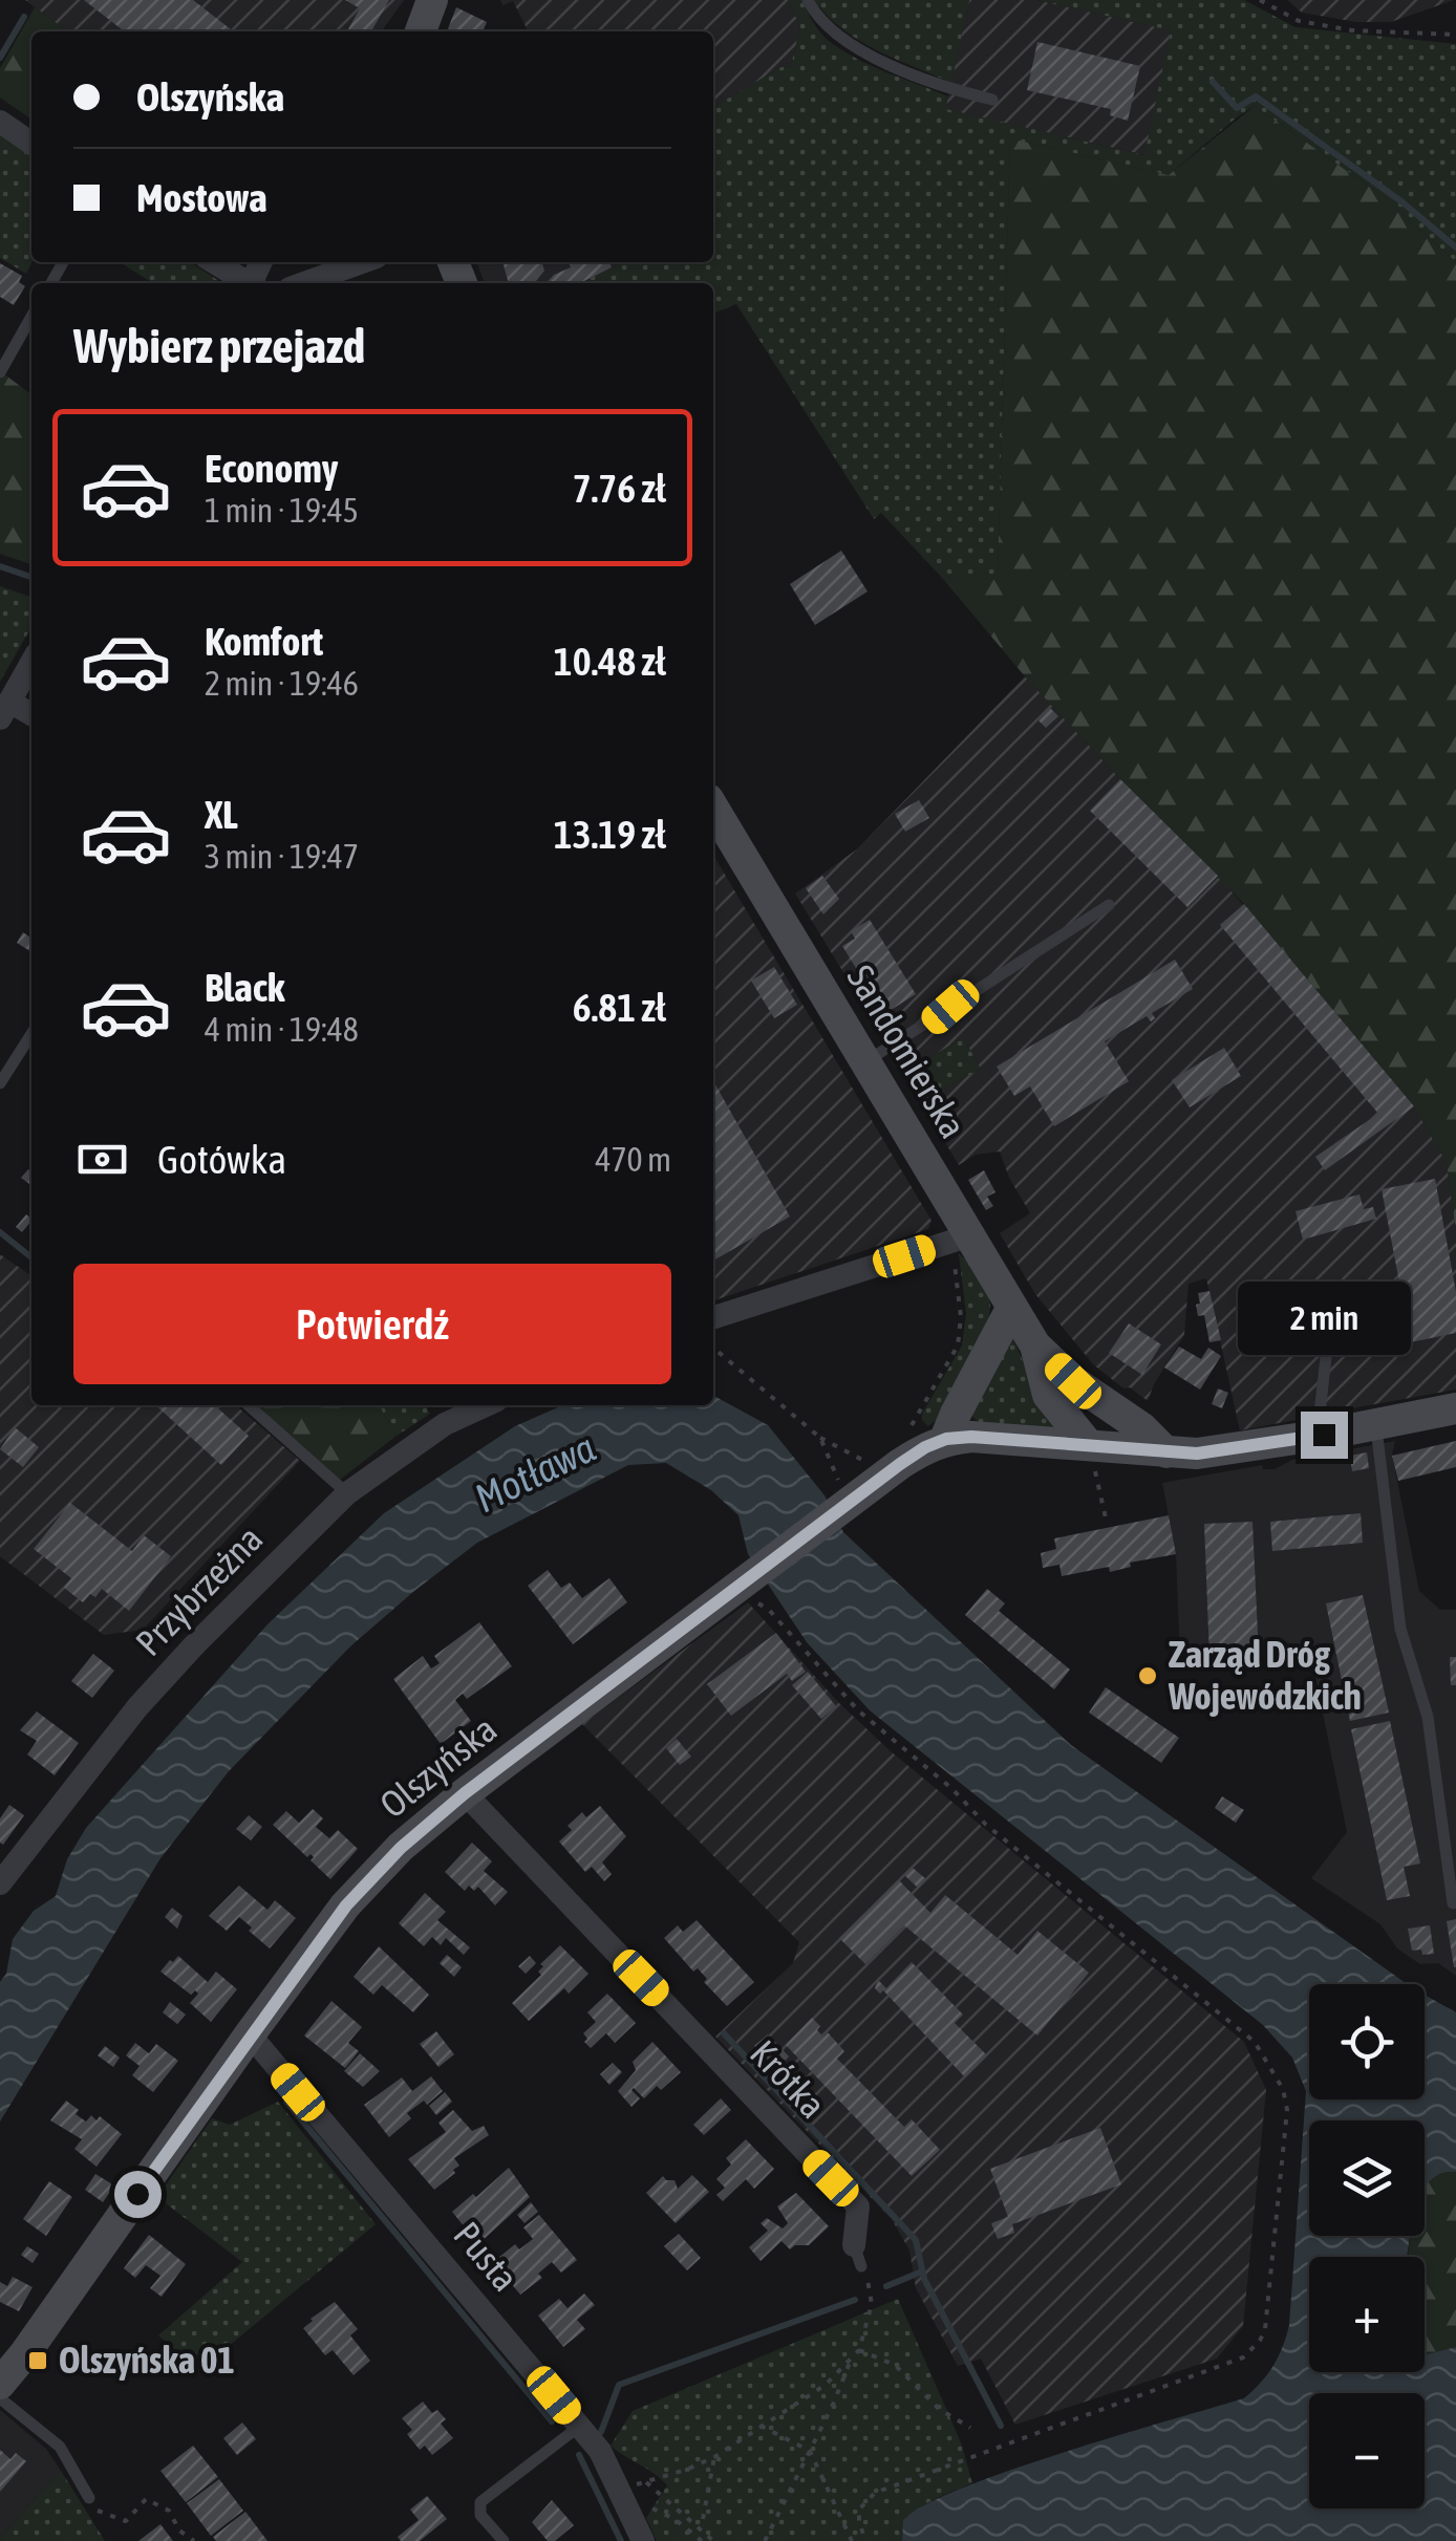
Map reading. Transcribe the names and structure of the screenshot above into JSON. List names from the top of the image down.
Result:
{
  "streets": {
    "street": [
      "Sandomierska",
      "Przybrzeżna",
      "Olszyńska",
      "Krótka",
      "Pusta"
    ]
  },
  "crossings": [
    ["Olszyńska", "Krótka"],
    ["Olszyńska", "Pusta"]
  ],
  "water": ["Motława"],
  "places": {
    "other": ["Zarząd Dróg Wojewódzkich"],
    "transit": ["Olszyńska 01"]
  },
  "page": {
    "banner": ["Olszyńska", "Mostowa"],
    "heading": "Wybierz przejazd",
    "list": [
      {
        "name": "Economy",
        "note": "1 min · 19:45",
        "value": "7.76 zł"
      },
      {
        "name": "Komfort",
        "note": "2 min · 19:46",
        "value": "10.48 zł"
      },
      {
        "name": "XL",
        "note": "3 min · 19:47",
        "value": "13.19 zł"
      },
      {
        "name": "Black",
        "note": "4 min · 19:48",
        "value": "6.81 zł"
      }
    ],
    "pay": ["Gotówka", "470 m"],
    "buttons": "Potwierdź",
    "bubble": "2 min",
    "map_buttons": ["+", "−"]
  }
}
